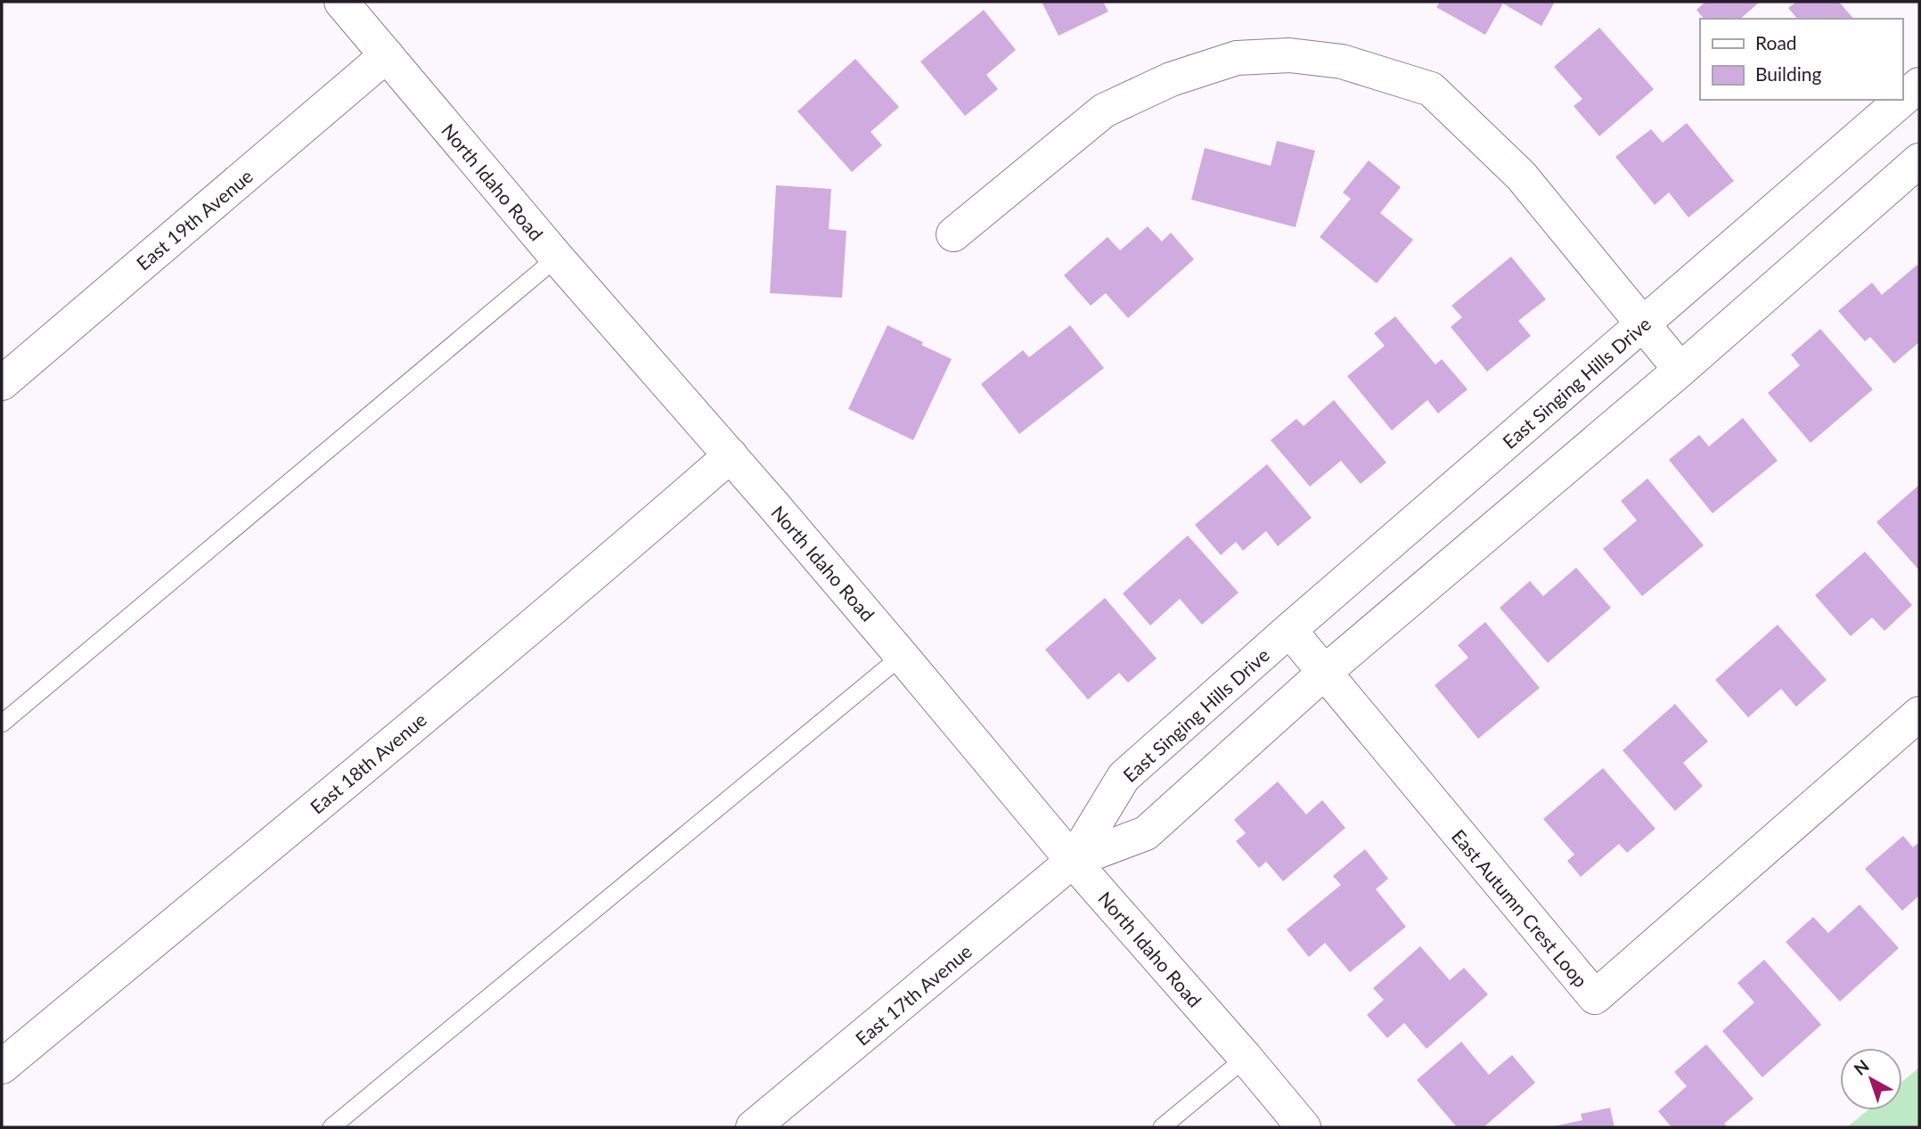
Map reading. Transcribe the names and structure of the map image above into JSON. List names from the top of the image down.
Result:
{
  "streets": {
    "street": [
      "North Idaho Road",
      "East 19th Avenue",
      "East Singing Hills Drive",
      "East 18th Avenue",
      "East Autumn Crest Loop",
      "East 17th Avenue"
    ]
  },
  "crossings": [
    ["North Idaho Road", "East 19th Avenue"],
    ["North Idaho Road", "East Singing Hills Drive"],
    ["North Idaho Road", "East 18th Avenue"],
    ["North Idaho Road", "East 17th Avenue"],
    ["East Singing Hills Drive", "East Autumn Crest Loop"],
    ["East Singing Hills Drive", "East 17th Avenue"]
  ],
  "legend": ["Road", "Building"],
  "north": "top left"
}
